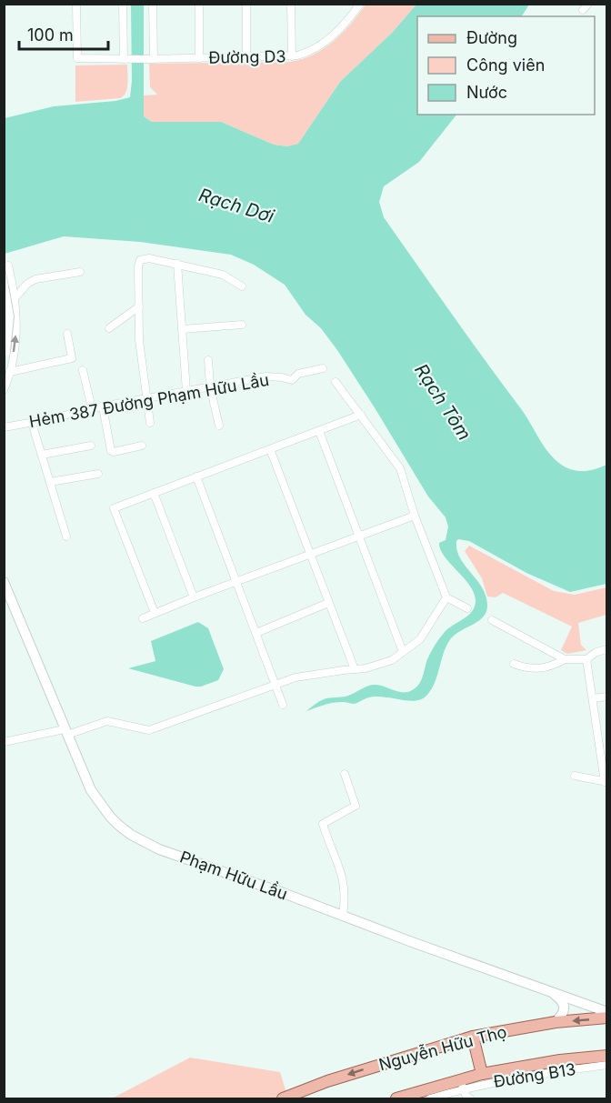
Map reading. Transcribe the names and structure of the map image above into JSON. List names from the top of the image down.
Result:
{
  "streets": {
    "main road": ["Phạm Hữu Lầu", "Nguyễn Hữu Thọ"],
    "street": ["Đường D3", "Hẻm 387 Đường Phạm Hữu Lầu", "Đường B13"]
  },
  "water": ["Rạch Dơi", "Rạch Tôm"],
  "legend": ["Đường", "Công viên", "Nước"],
  "scale_bar": "100 m"
}
